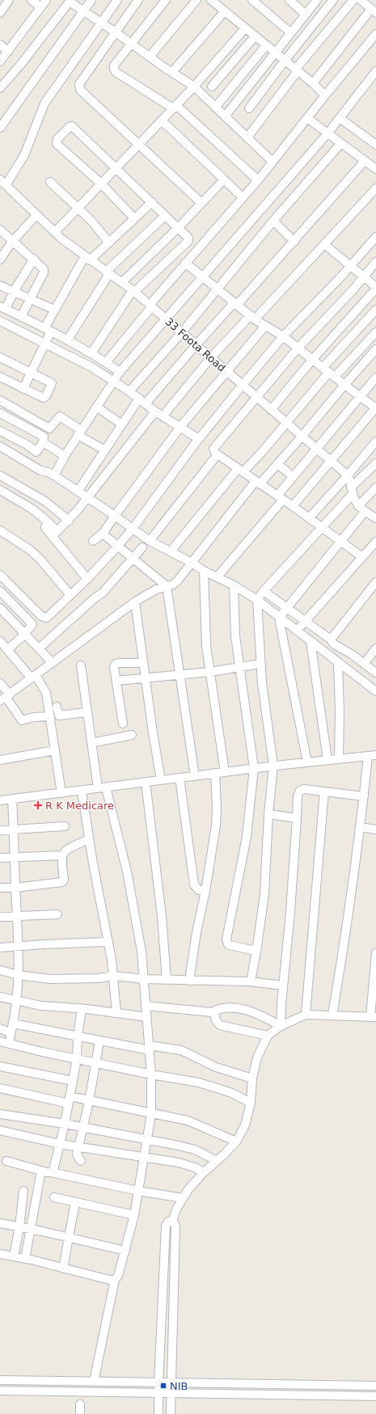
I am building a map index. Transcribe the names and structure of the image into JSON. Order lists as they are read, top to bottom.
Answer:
{
  "streets": {
    "street": ["33 Foota Road"]
  },
  "places": {
    "health": ["R K Medicare"],
    "transit": ["NIB"]
  }
}
